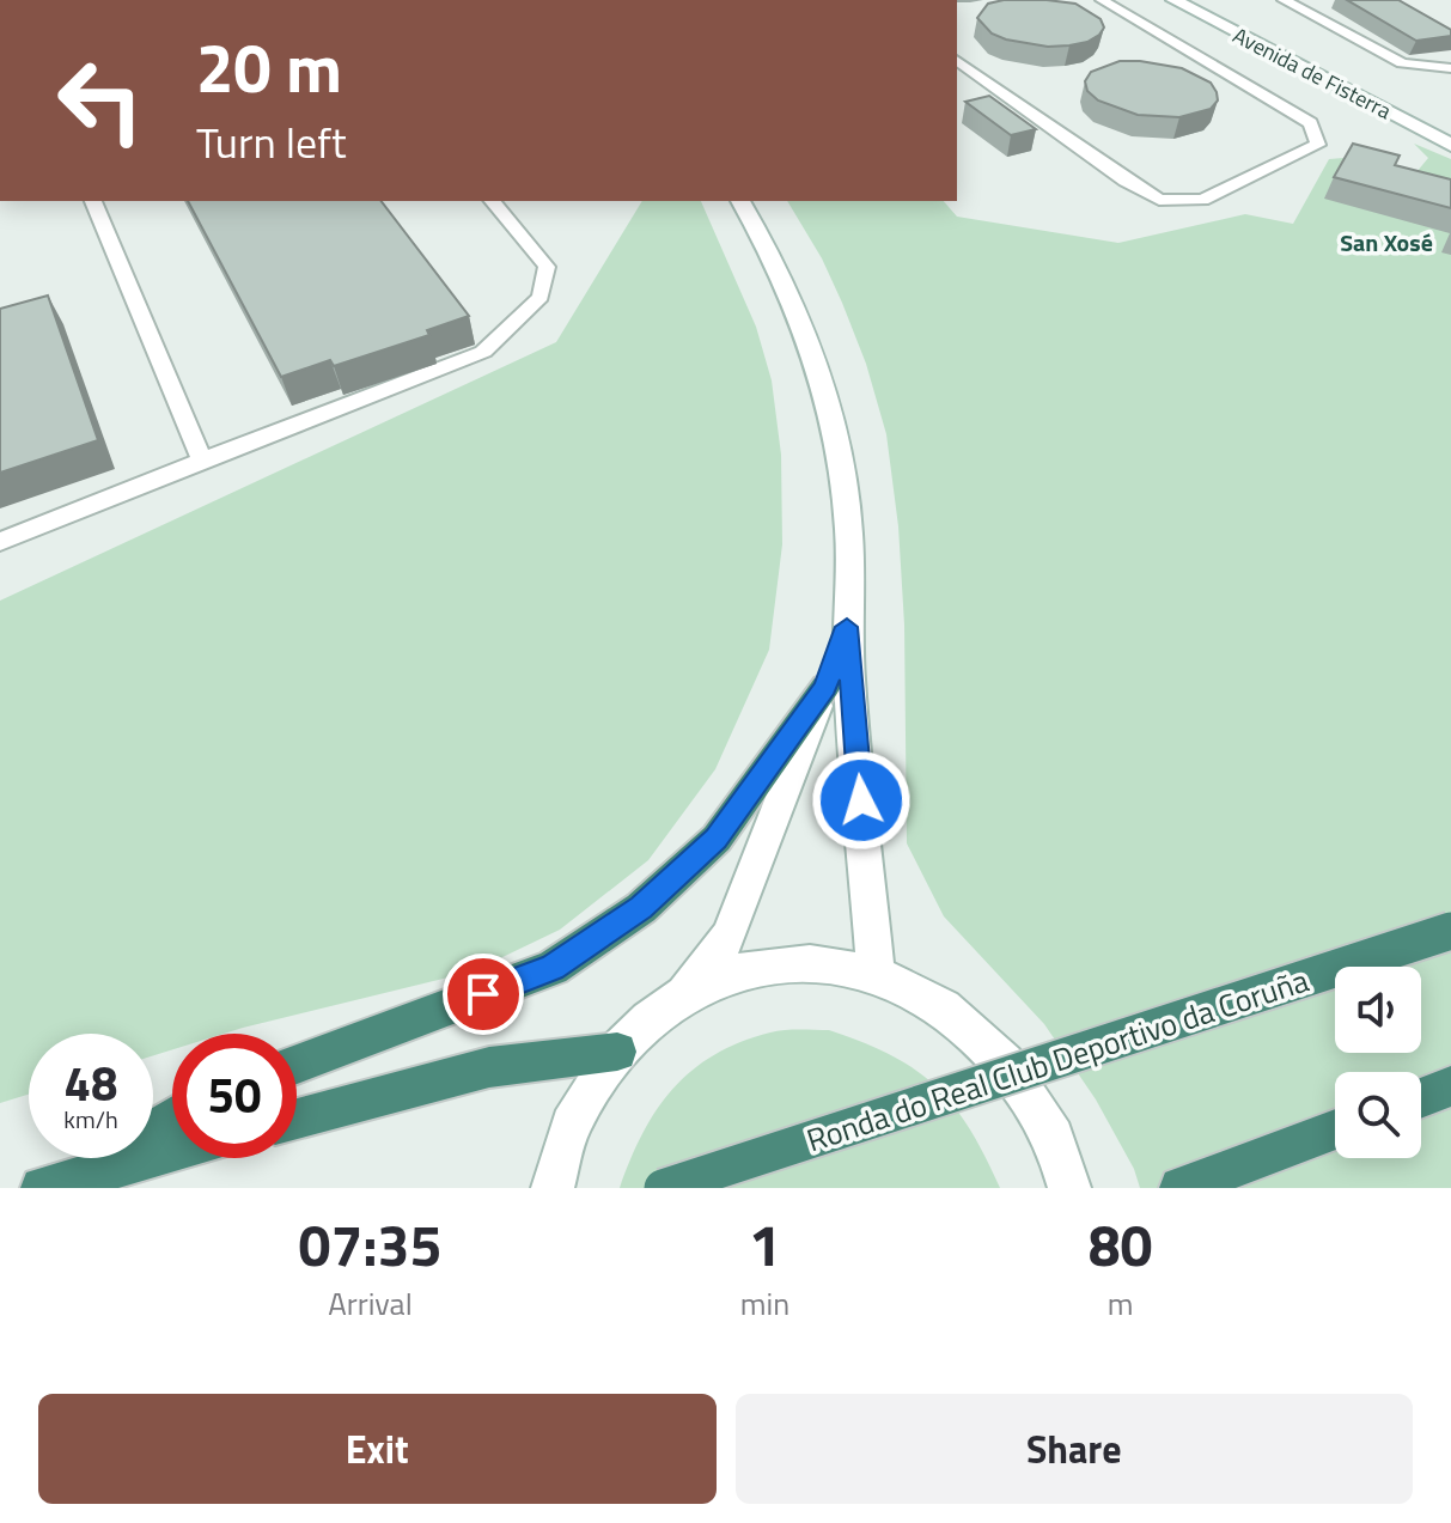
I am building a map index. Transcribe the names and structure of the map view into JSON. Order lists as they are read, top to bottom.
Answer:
{
  "streets": {
    "highway": ["Ronda do Real Club Deportivo da Coruña"],
    "main road": ["Avenida de Fisterra"]
  },
  "districts": ["San Xosé"],
  "page": {
    "turn": ["20 m", "Turn left"],
    "speed": "48 km/h",
    "limit": "50",
    "eta": [
      "07:35",
      "Arrival",
      "1",
      "min",
      "80",
      "m"
    ],
    "buttons": ["Exit", "Share"]
  }
}
